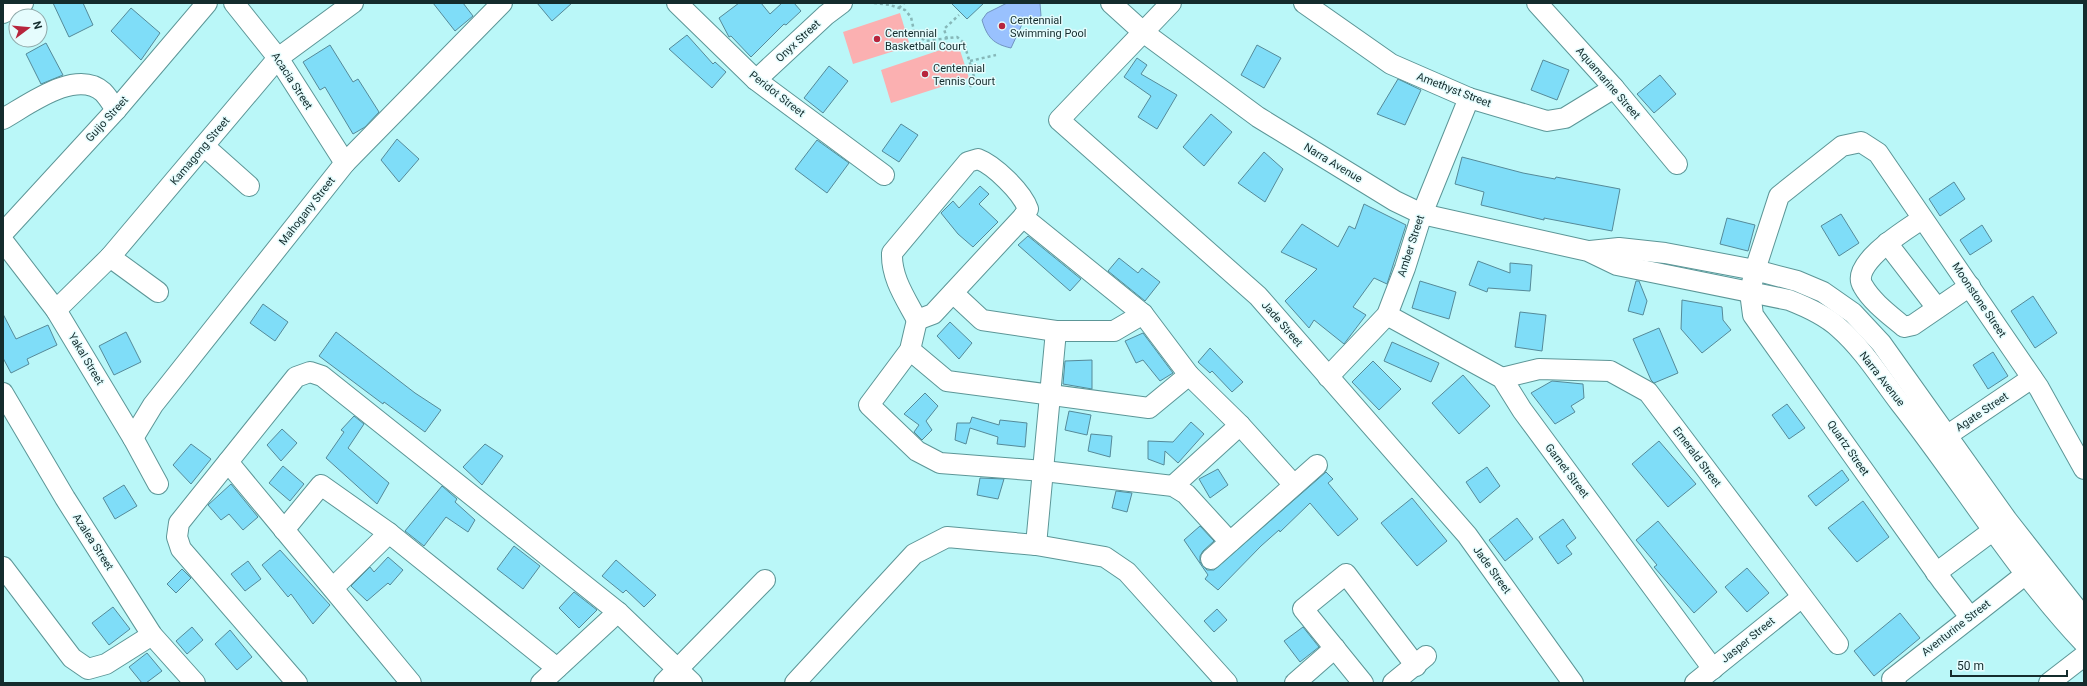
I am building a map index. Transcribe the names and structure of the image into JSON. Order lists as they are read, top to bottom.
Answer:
{
  "streets": {
    "street": [
      "Onyx Street",
      "Acacia Street",
      "Aquamarine Street",
      "Amethyst Street",
      "Peridot Street",
      "Guijo Street",
      "Kamagong Street",
      "Narra Avenue",
      "Mahogany Street",
      "Amber Street",
      "Moonstone Street",
      "Jade Street",
      "Yakal Street",
      "Agate Street",
      "Quartz Street",
      "Emerald Street",
      "Garnet Street",
      "Azalea Street",
      "Aventurine Street",
      "Jasper Street"
    ]
  },
  "crossings": [
    ["Onyx Street", "Peridot Street"],
    ["Acacia Street", "Kamagong Street"],
    ["Acacia Street", "Mahogany Street"],
    ["Aquamarine Street", "Amethyst Street"],
    ["Amethyst Street", "Amber Street"],
    ["Kamagong Street", "Yakal Street"],
    ["Narra Avenue", "Amber Street"],
    ["Narra Avenue", "Jade Street"],
    ["Narra Avenue", "Agate Street"],
    ["Narra Avenue", "Quartz Street"],
    ["Narra Avenue", "Aventurine Street"],
    ["Mahogany Street", "Yakal Street"],
    ["Amber Street", "Jade Street"],
    ["Amber Street", "Garnet Street"],
    ["Moonstone Street", "Agate Street"],
    ["Moonstone Street", "Quartz Street"],
    ["Quartz Street", "Aventurine Street"],
    ["Emerald Street", "Garnet Street"],
    ["Emerald Street", "Jasper Street"],
    ["Garnet Street", "Jasper Street"]
  ],
  "places": ["Centennial Swimming Pool", "Centennial Basketball Court", "Centennial Tennis Court"],
  "scale_bar": "50 m",
  "north": "right"
}
